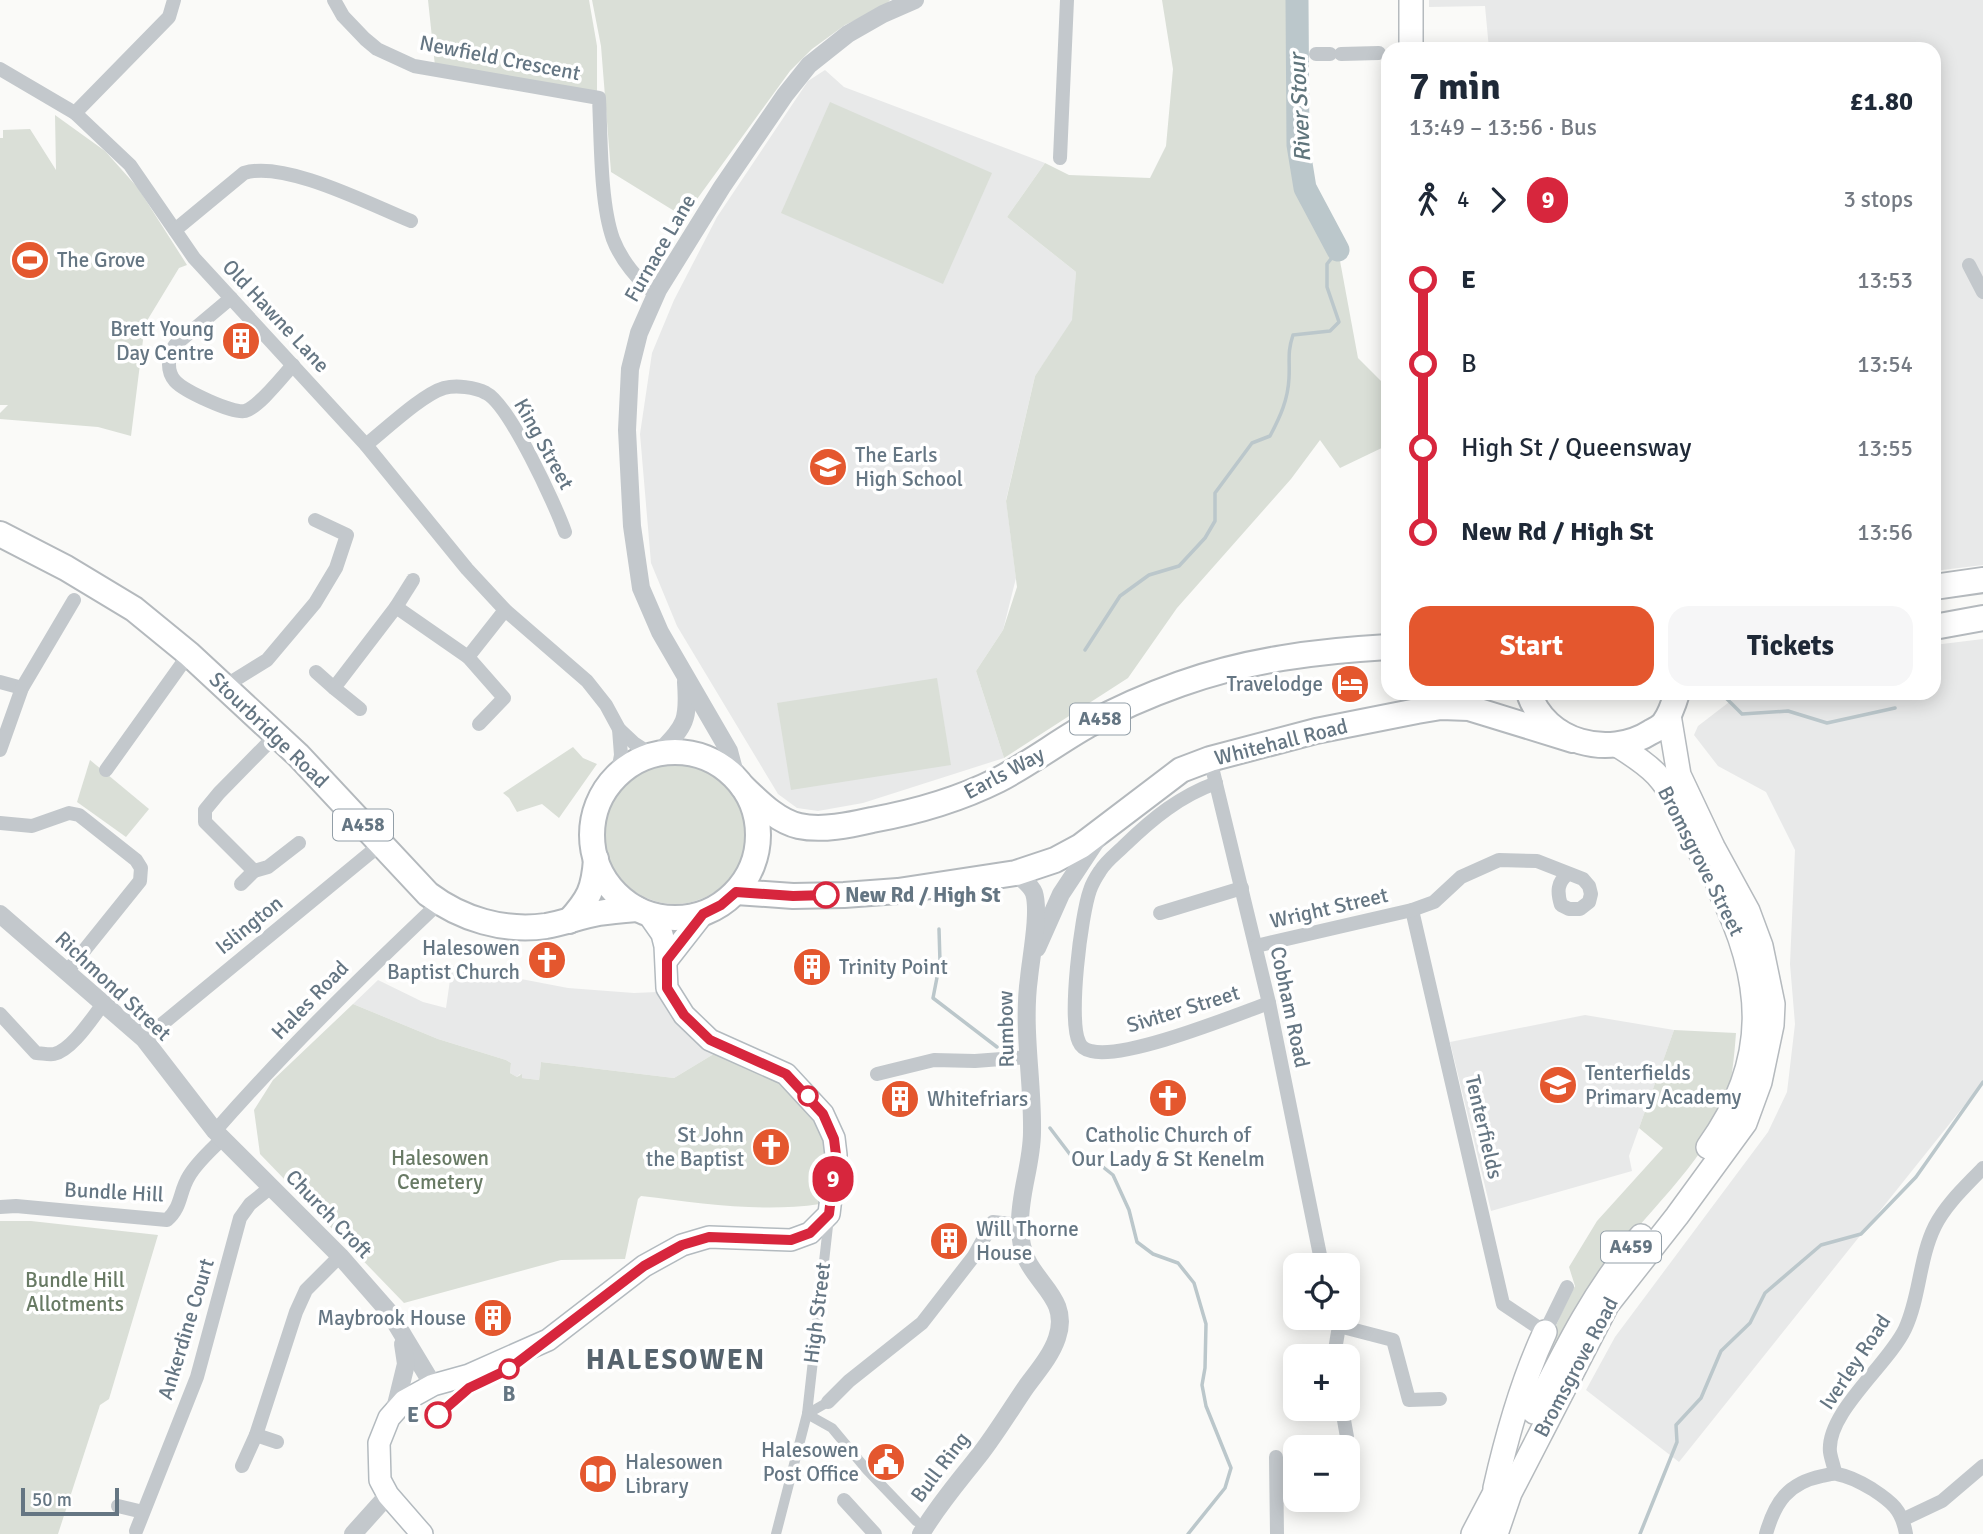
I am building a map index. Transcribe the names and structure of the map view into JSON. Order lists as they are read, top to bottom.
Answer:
{
  "streets": {
    "highway": [
      "A458",
      "Stourbridge Road",
      "Whitehall Road",
      "Earls Way"
    ],
    "main road": [
      "Bromsgrove Street",
      "A459",
      "High Street",
      "Bromsgrove Road"
    ],
    "street": [
      "Newfield Crescent",
      "Furnace Lane",
      "Old Hawne Lane",
      "King Street",
      "Wright Street",
      "Islington",
      "Richmond Street",
      "Hales Road",
      "Cobham Road",
      "Siviter Street",
      "Rumbow",
      "Tenterfields",
      "Bundle Hill",
      "Church Croft",
      "Ankerdine Court",
      "Iverley Road",
      "Bull Ring"
    ]
  },
  "crossings": [
    ["Newfield Crescent", "Furnace Lane"],
    ["Furnace Lane", "A458"],
    ["Furnace Lane", "Whitehall Road"],
    ["Furnace Lane", "Earls Way"],
    ["Furnace Lane", "High Street"],
    ["Old Hawne Lane", "King Street"],
    ["A458", "Stourbridge Road"],
    ["A458", "Whitehall Road"],
    ["A458", "Earls Way"],
    ["A458", "High Street"],
    ["Stourbridge Road", "Islington"],
    ["Stourbridge Road", "Hales Road"],
    ["Whitehall Road", "Earls Way"],
    ["Whitehall Road", "Bromsgrove Street"],
    ["Whitehall Road", "Cobham Road"],
    ["Whitehall Road", "Rumbow"],
    ["Whitehall Road", "High Street"],
    ["Earls Way", "High Street"],
    ["Bromsgrove Street", "Bromsgrove Road"],
    ["Wright Street", "Cobham Road"],
    ["Wright Street", "Tenterfields"],
    ["Islington", "Richmond Street"],
    ["Richmond Street", "Hales Road"],
    ["Richmond Street", "Bundle Hill"],
    ["Richmond Street", "Church Croft"],
    ["Hales Road", "Bundle Hill"],
    ["Hales Road", "Church Croft"],
    ["Cobham Road", "Siviter Street"],
    ["Rumbow", "Bull Ring"],
    ["Bundle Hill", "Church Croft"],
    ["Church Croft", "Ankerdine Court"]
  ],
  "districts": ["HALESOWEN"],
  "water": ["River Stour"],
  "parks": ["Halesowen Cemetery", "Bundle Hill Allotments"],
  "places": {
    "sports": ["The Grove"],
    "building": [
      "Brett Young Day Centre",
      "Trinity Point",
      "Whitefriars",
      "Will Thorne House",
      "Maybrook House"
    ],
    "school or university": ["The Earls High School", "Tenterfields Primary Academy"],
    "hotel": ["Travelodge"],
    "other": ["New Rd / High St", "B", "E"],
    "church": ["Halesowen Baptist Church", "Catholic Church of Our Lady & St Kenelm", "St John the Baptist"],
    "public building": ["Halesowen Post Office"],
    "library": ["Halesowen Library"]
  },
  "lines": ["bus line 9"],
  "scale_bar": "50 m",
  "page": {
    "on_map": "9",
    "heading": ["7 min", "13:49 – 13:56 · Bus", "£1.80"],
    "legs": ["4", "9", "3 stops"],
    "list": [
      {
        "name": "E",
        "value": "13:53"
      },
      {
        "name": "B",
        "value": "13:54"
      },
      {
        "name": "High St / Queensway",
        "value": "13:55"
      },
      {
        "name": "New Rd / High St",
        "value": "13:56"
      }
    ],
    "buttons": ["Start", "Tickets"],
    "map_buttons": ["+", "−"],
    "scale": "50 m"
  }
}
